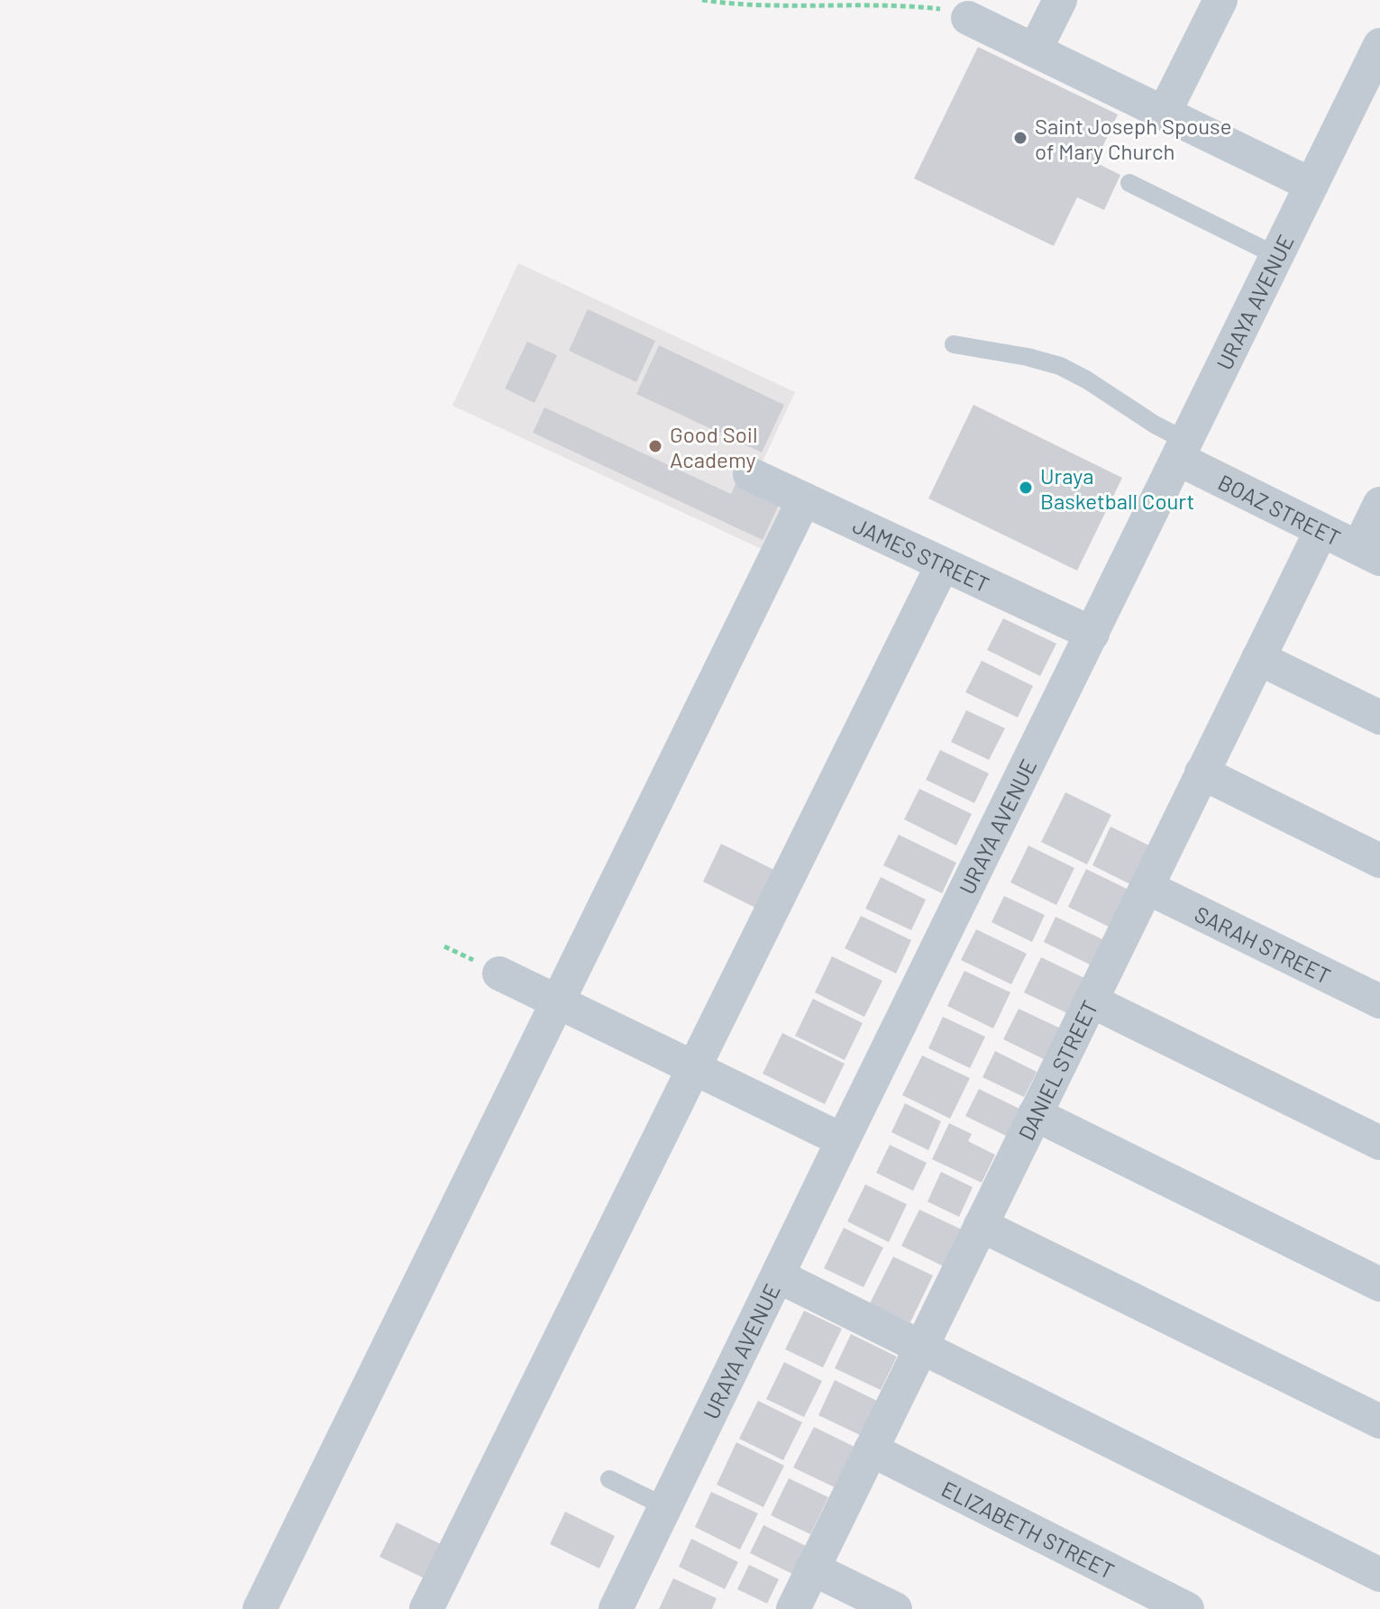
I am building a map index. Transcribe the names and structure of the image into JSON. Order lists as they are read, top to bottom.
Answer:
{
  "streets": {
    "street": [
      "URAYA AVENUE",
      "BOAZ STREET",
      "JAMES STREET",
      "SARAH STREET",
      "DANIEL STREET",
      "ELIZABETH STREET"
    ]
  },
  "crossings": [
    ["URAYA AVENUE", "BOAZ STREET"],
    ["URAYA AVENUE", "JAMES STREET"],
    ["BOAZ STREET", "DANIEL STREET"],
    ["SARAH STREET", "DANIEL STREET"],
    ["DANIEL STREET", "ELIZABETH STREET"]
  ],
  "places": ["Saint Joseph Spouse of Mary Church", "Good Soil Academy", "Uraya Basketball Court"]
}
